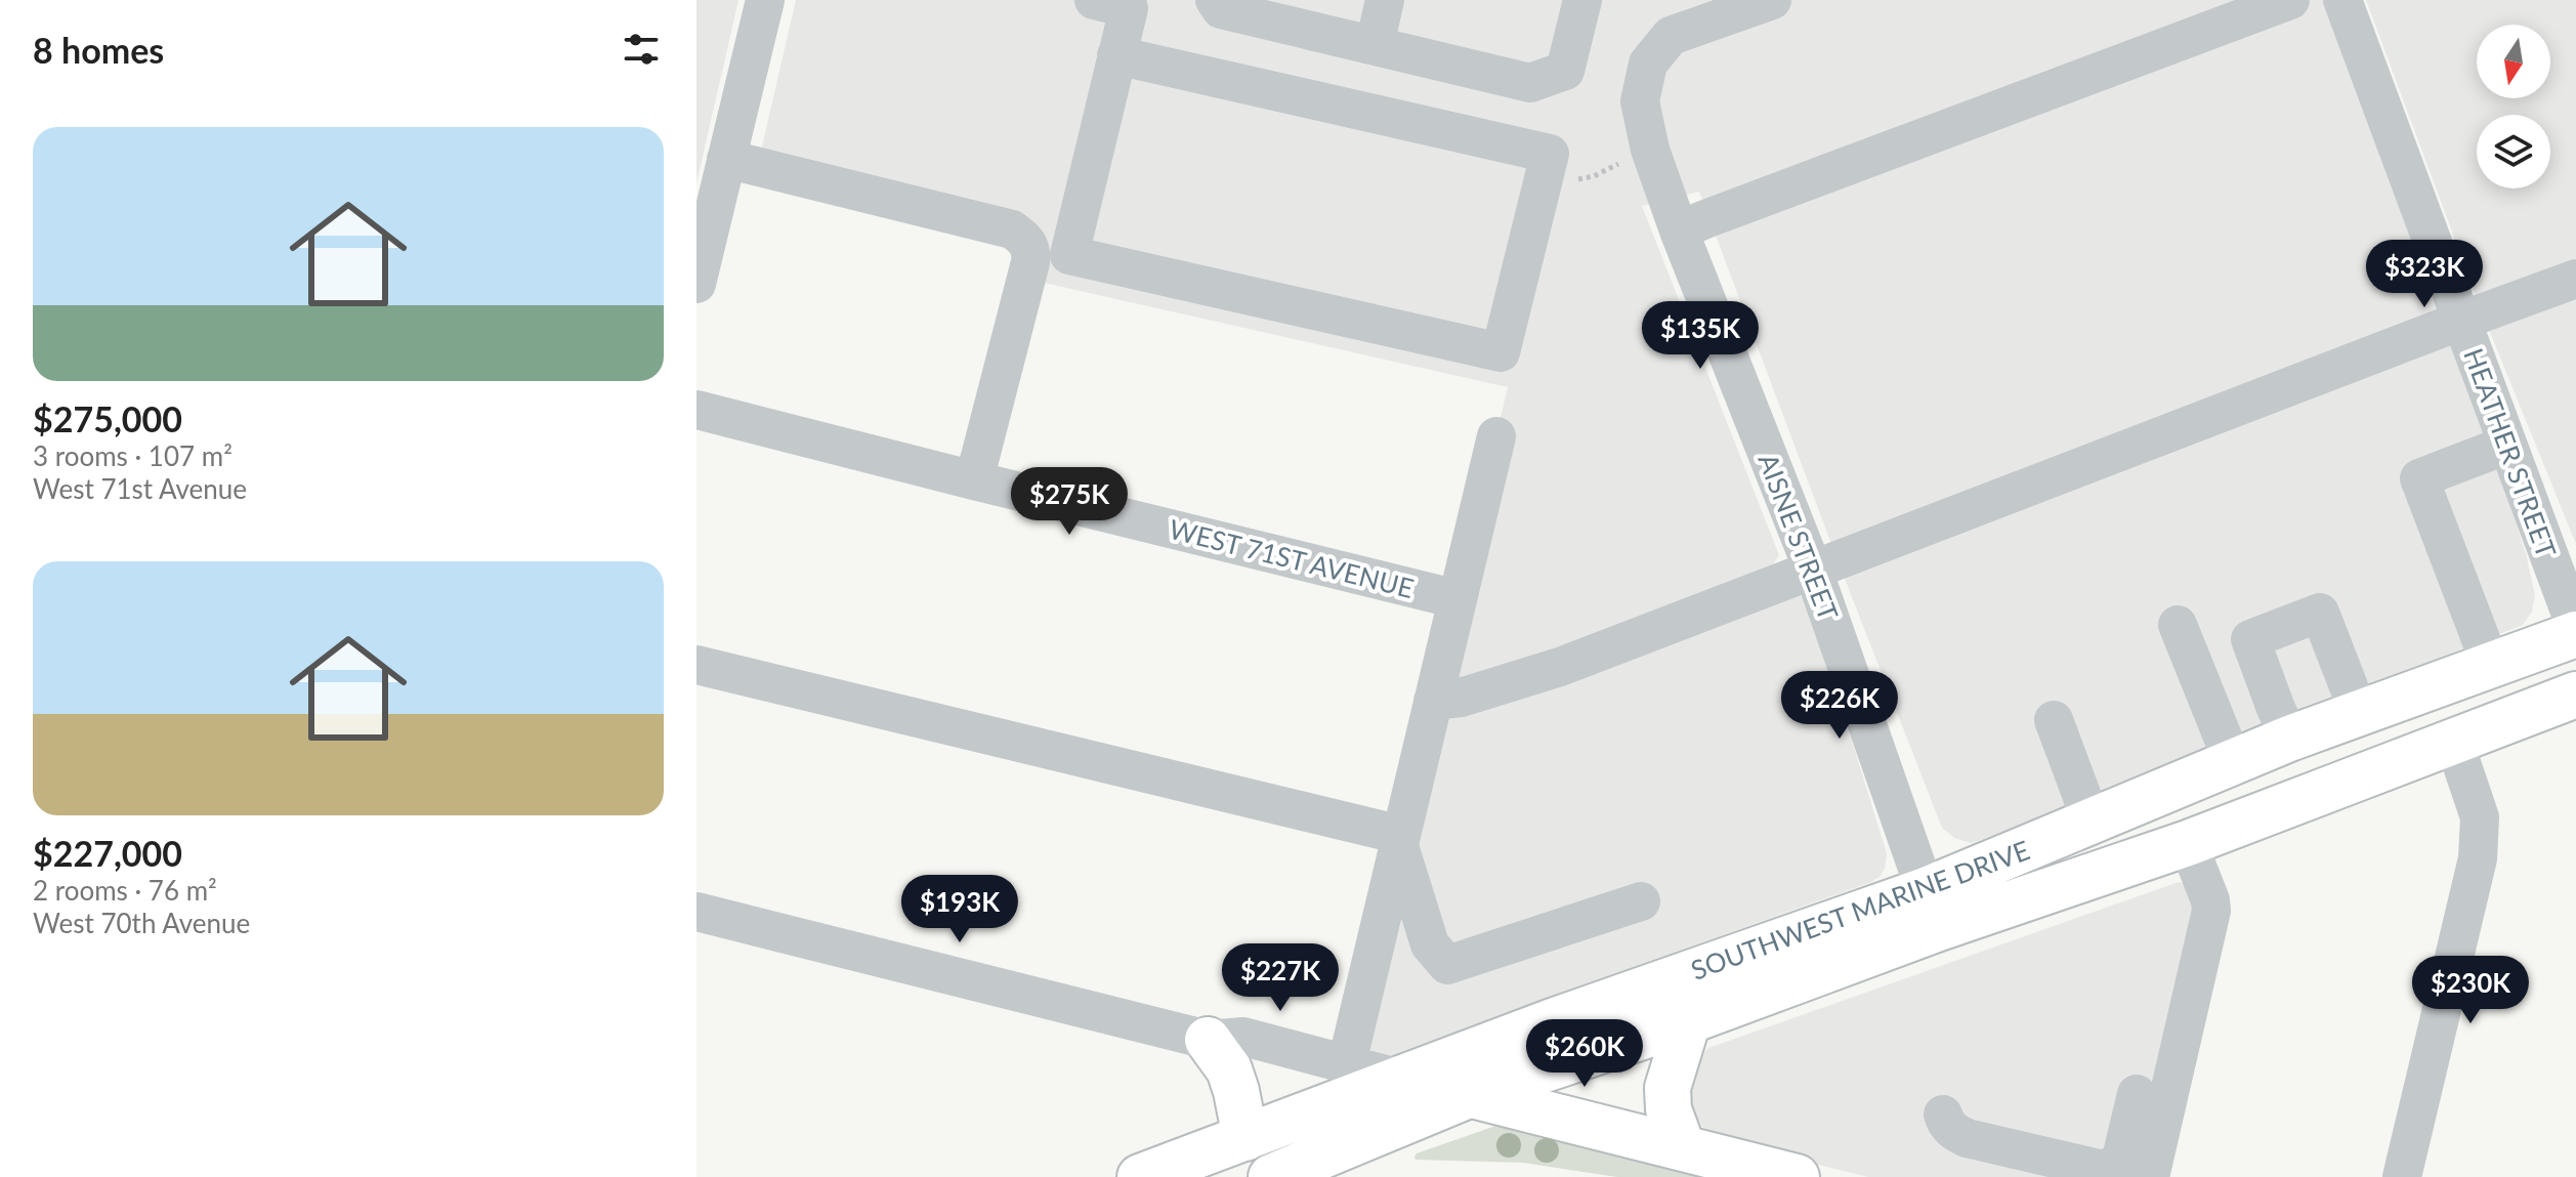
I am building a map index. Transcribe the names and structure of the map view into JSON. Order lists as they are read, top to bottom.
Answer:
{
  "streets": {
    "main road": ["SOUTHWEST MARINE DRIVE"],
    "street": ["HEATHER STREET", "AISNE STREET", "WEST 71ST AVENUE"]
  },
  "crossings": [
    ["HEATHER STREET", "SOUTHWEST MARINE DRIVE"],
    ["AISNE STREET", "SOUTHWEST MARINE DRIVE"]
  ],
  "north": "bottom",
  "page": {
    "heading": "8 homes",
    "list": [
      {
        "name": "$275,000",
        "note": "3 rooms · 107 m² · West 71st Avenue"
      },
      {
        "name": "$227,000",
        "note": "2 rooms · 76 m² · West 70th Avenue"
      }
    ],
    "price": [
      "$323K",
      "$135K",
      "$275K",
      "$226K",
      "$193K",
      "$227K",
      "$230K",
      "$260K"
    ]
  }
}
